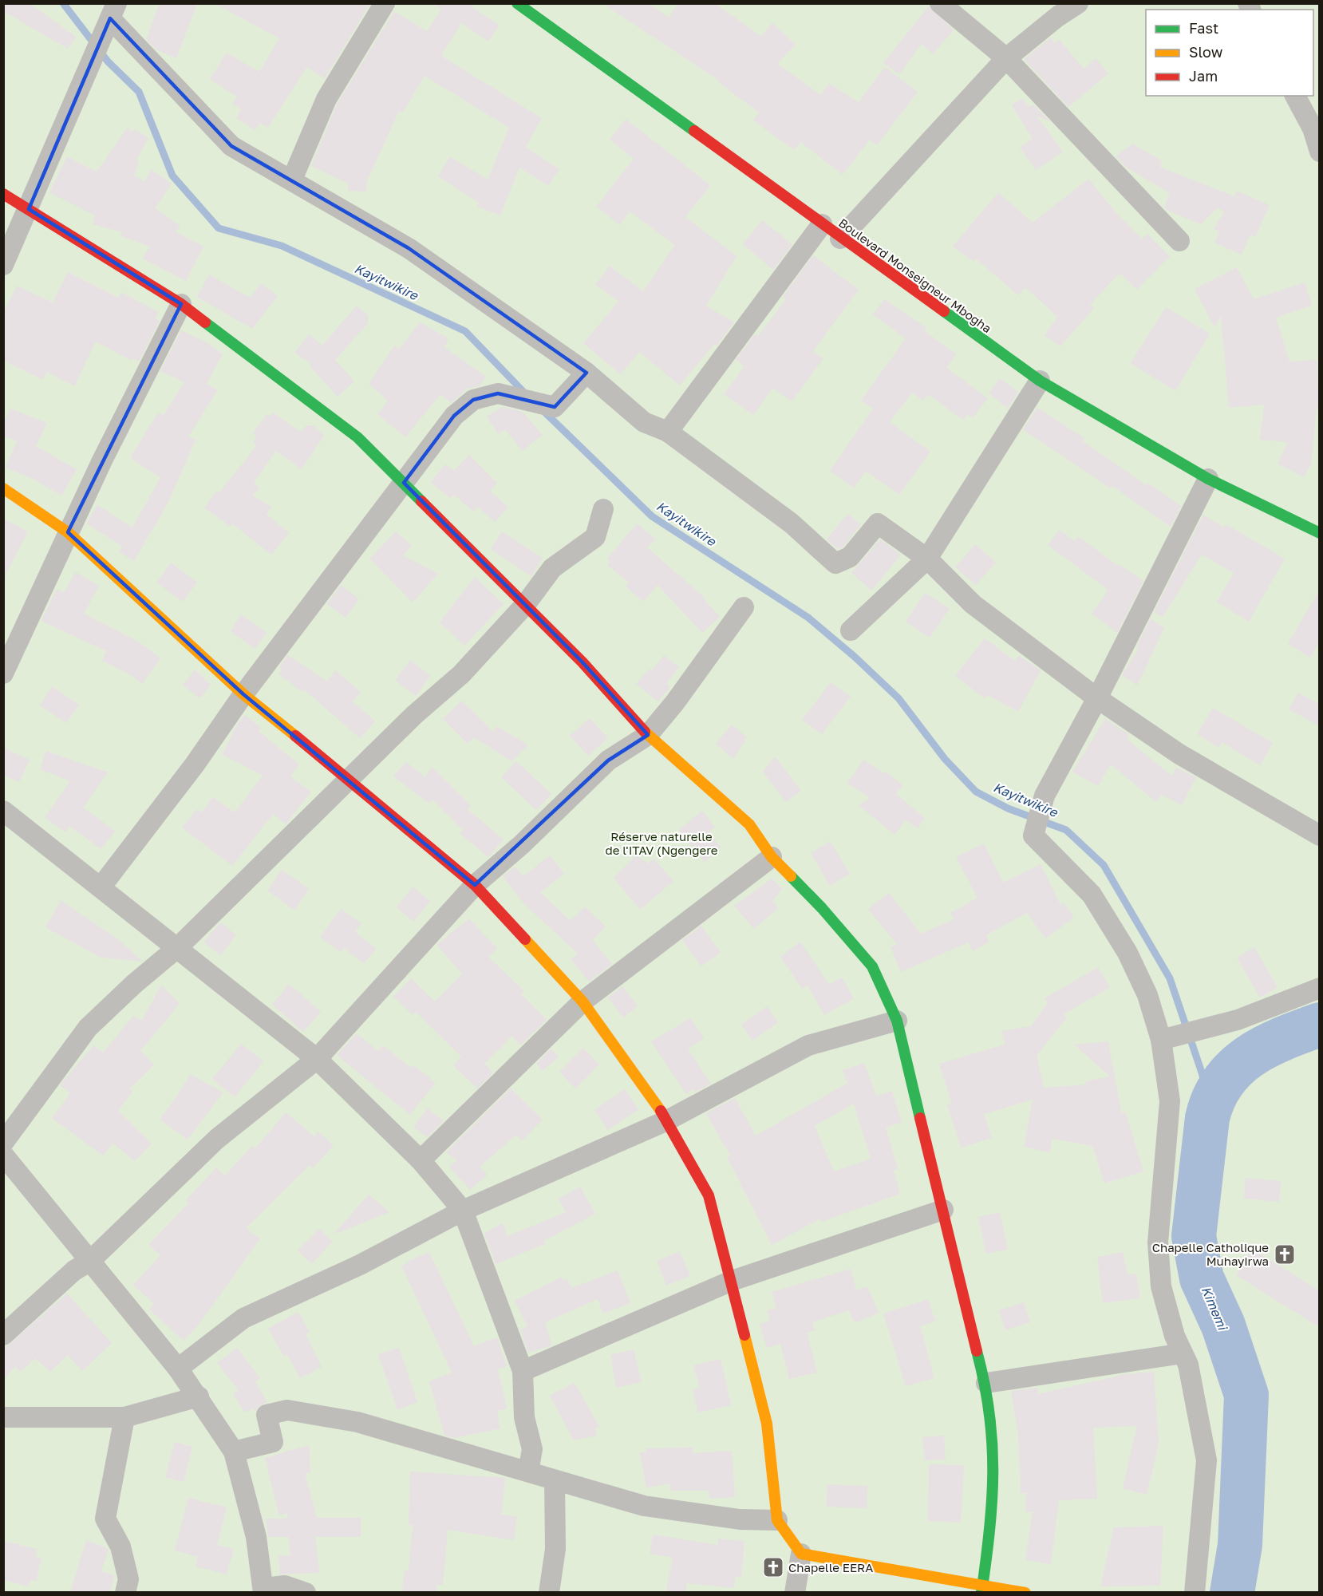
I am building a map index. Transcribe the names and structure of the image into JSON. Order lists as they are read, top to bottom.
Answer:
{
  "streets": {
    "street": ["Boulevard Monseigneur Mbogha"]
  },
  "water": ["Kayitwikire", "Kimemi"],
  "parks": ["Réserve naturelle de l'ITAV (Ngengere"],
  "places": {
    "church": ["Chapelle Catholique Muhayirwa", "Chapelle EERA"]
  },
  "legend": ["Fast", "Slow", "Jam"]
}
